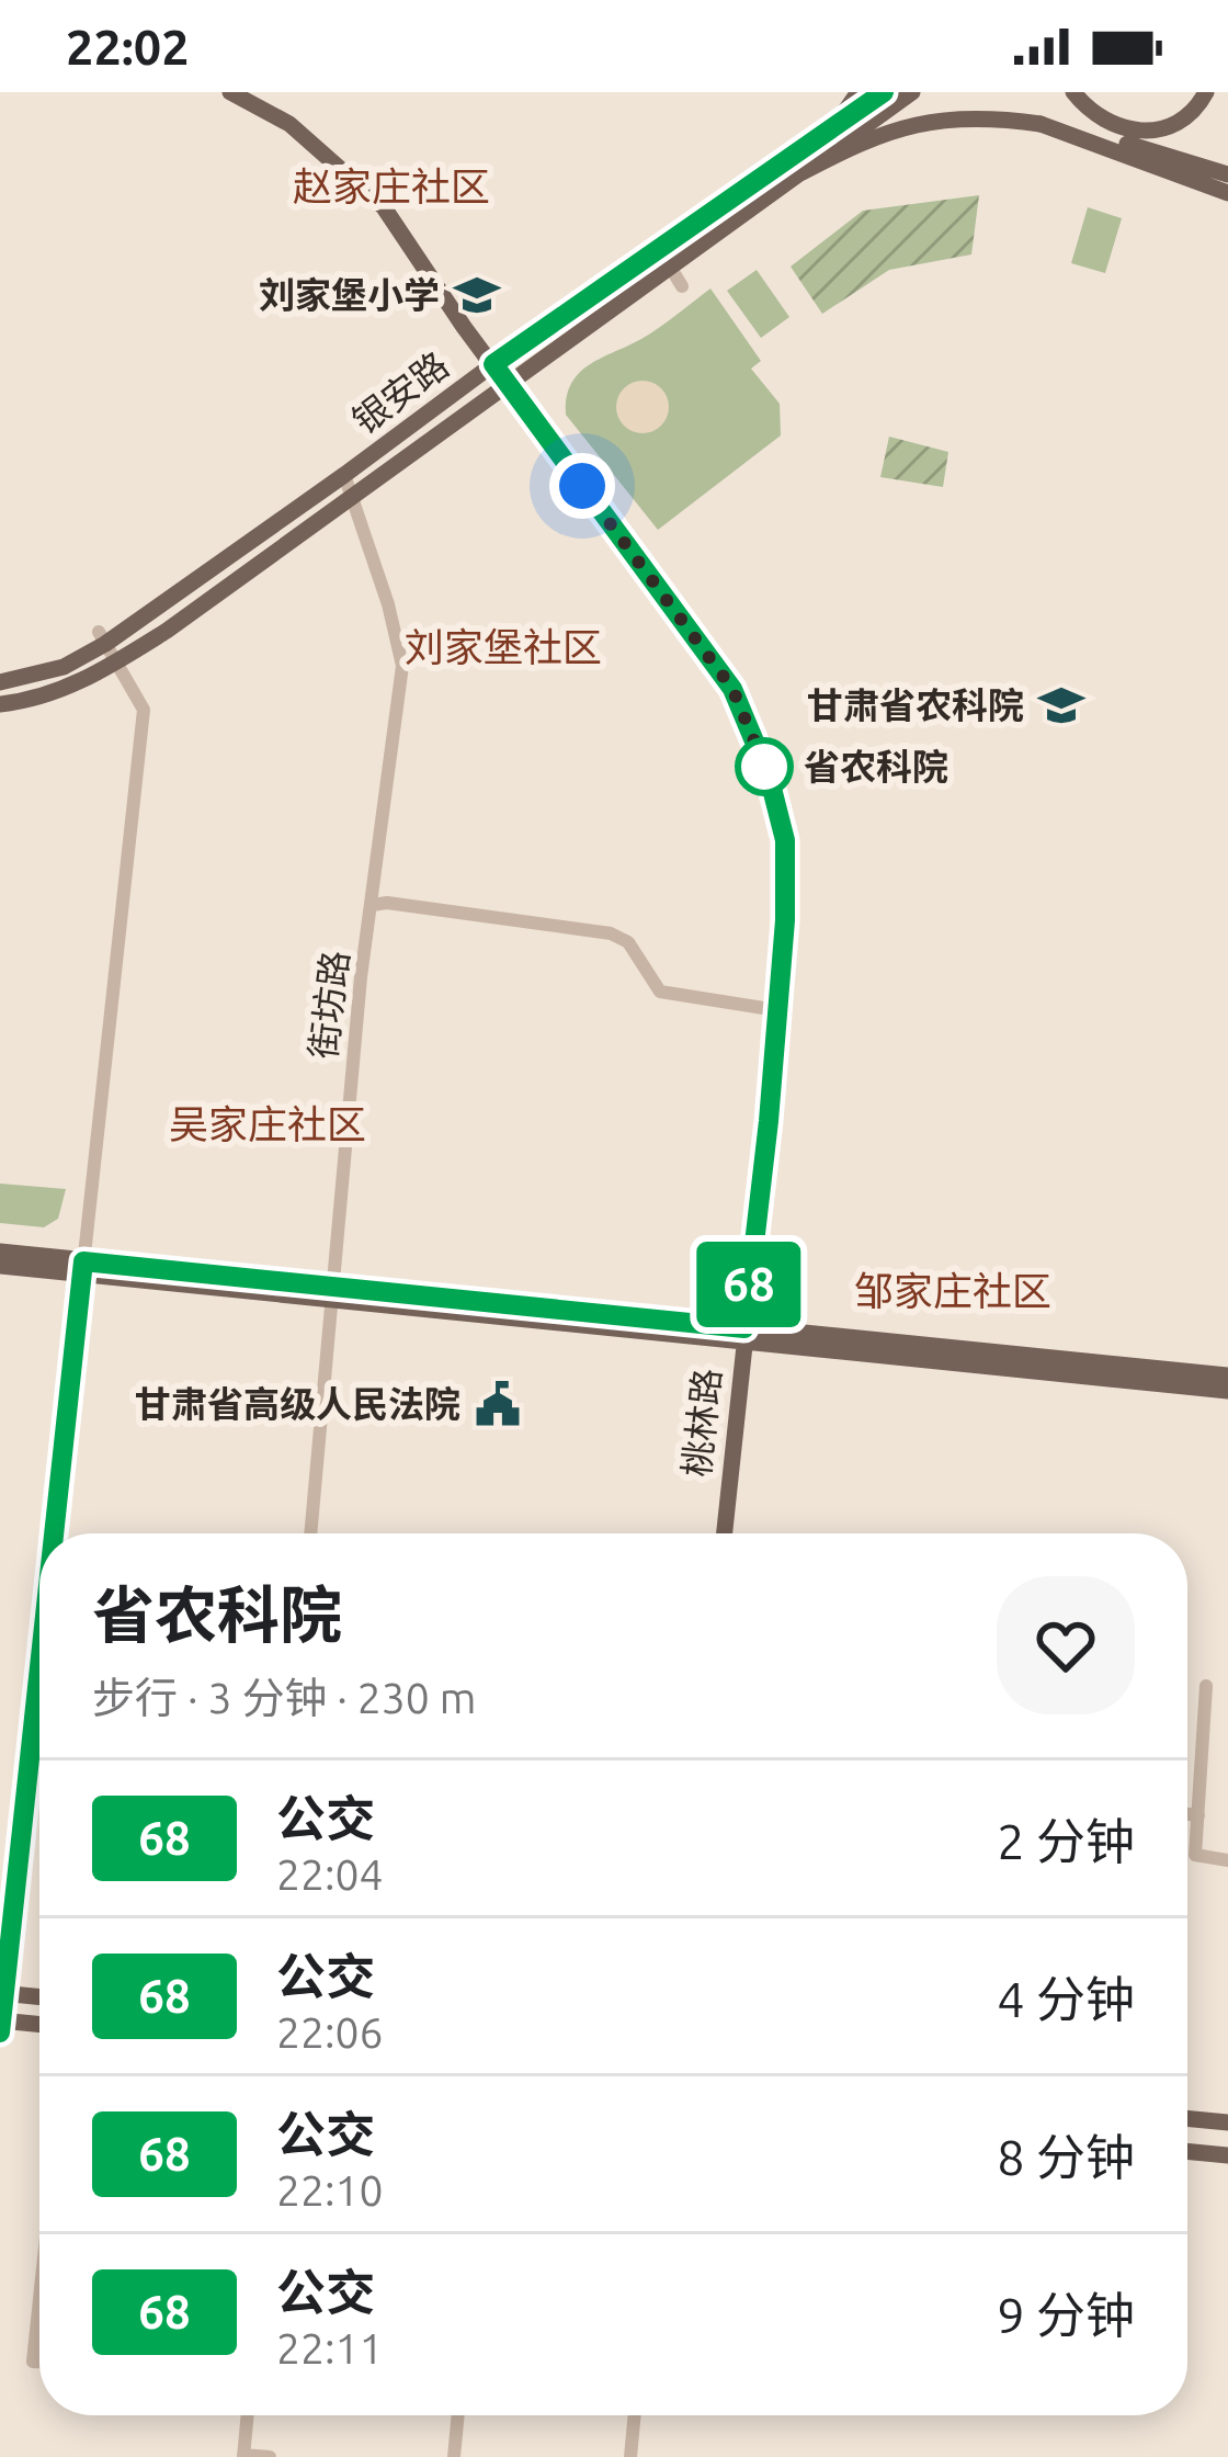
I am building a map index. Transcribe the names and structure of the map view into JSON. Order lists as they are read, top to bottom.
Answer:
{
  "streets": {
    "main road": ["银安路", "桃林路"],
    "street": ["街坊路"]
  },
  "crossings": [
    ["银安路", "街坊路"],
    ["银安路", "桃林路"]
  ],
  "districts": [
    "赵家庄社区",
    "刘家堡社区",
    "吴家庄社区",
    "邹家庄社区"
  ],
  "places": {
    "school or university": ["刘家堡小学", "甘肃省农科院"],
    "other": ["省农科院"],
    "public building": ["甘肃省高级人民法院"]
  },
  "lines": ["bus line 68"],
  "page": {
    "status": "22:02",
    "on_map": "68",
    "heading": ["省农科院", "步行 · 3 分钟 · 230 m"],
    "list": [
      {
        "mark": "68",
        "name": "公交",
        "note": "22:04",
        "value": "2 分钟"
      },
      {
        "mark": "68",
        "name": "公交",
        "note": "22:06",
        "value": "4 分钟"
      },
      {
        "mark": "68",
        "name": "公交",
        "note": "22:10",
        "value": "8 分钟"
      },
      {
        "mark": "68",
        "name": "公交",
        "note": "22:11",
        "value": "9 分钟"
      }
    ]
  }
}
